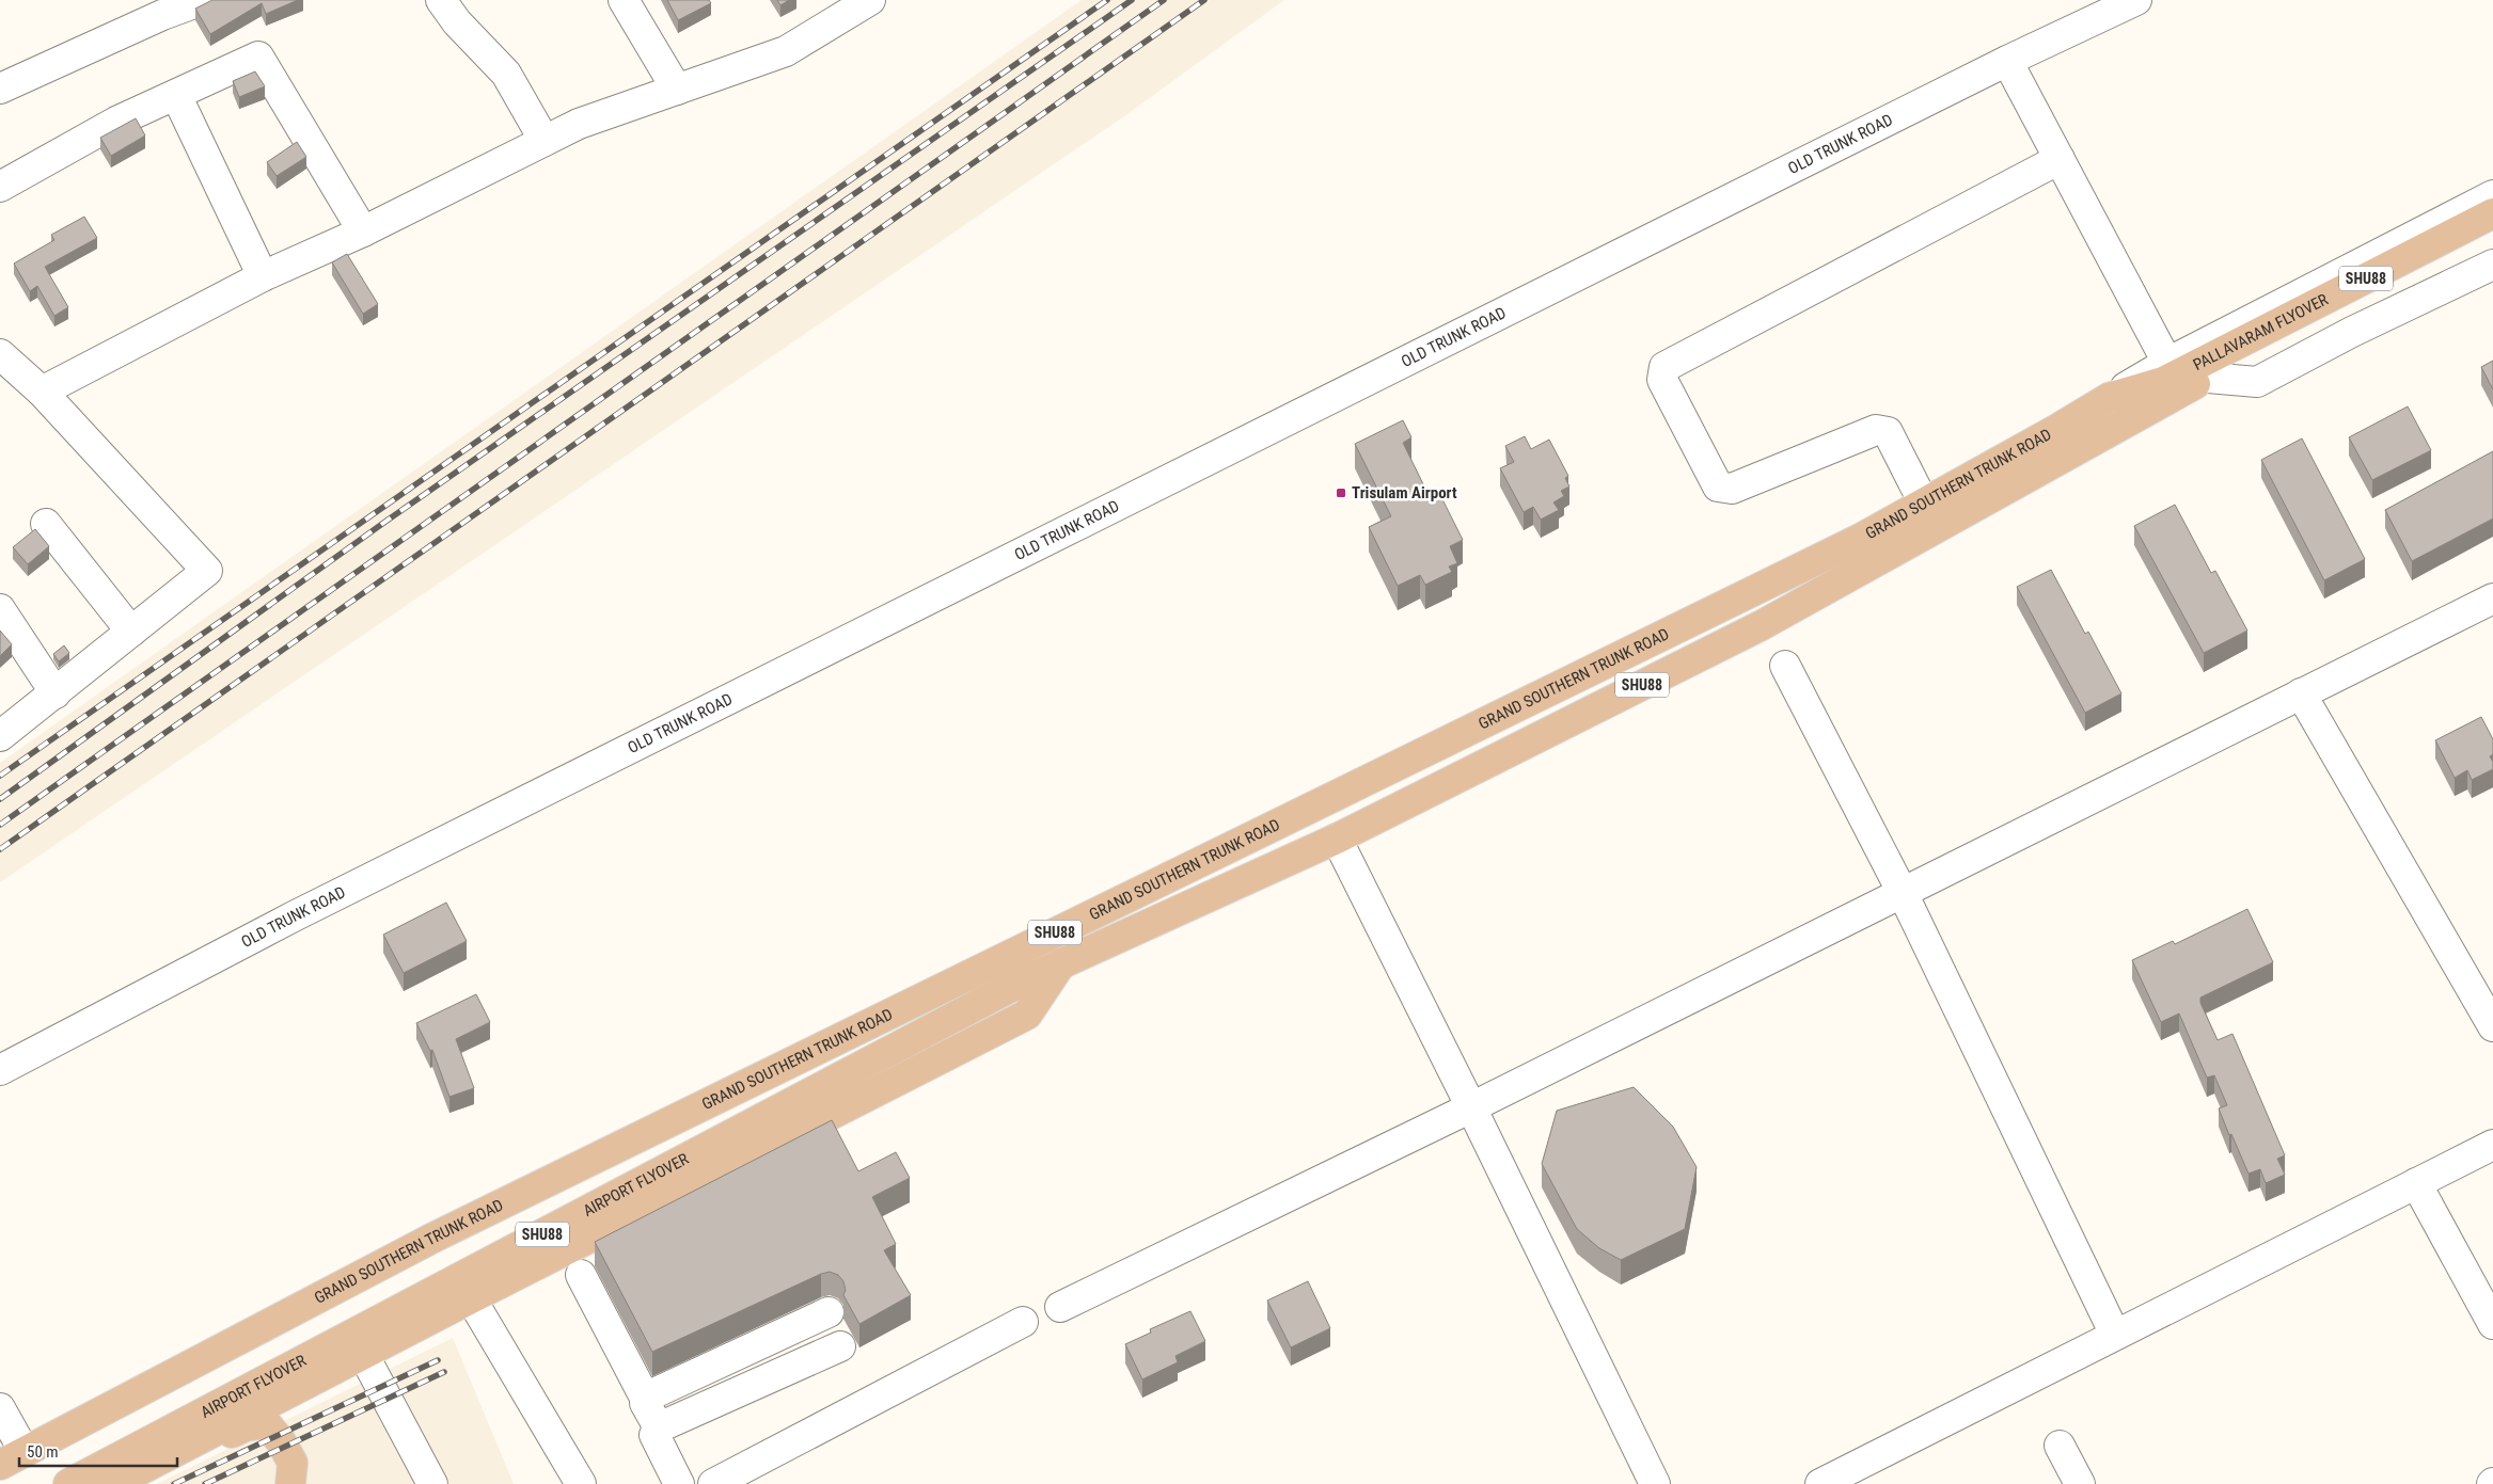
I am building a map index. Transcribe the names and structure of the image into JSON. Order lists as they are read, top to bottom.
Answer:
{
  "streets": {
    "main road": [
      "SHU88",
      "PALLAVARAM FLYOVER",
      "GRAND SOUTHERN TRUNK ROAD",
      "AIRPORT FLYOVER"
    ],
    "street": ["OLD TRUNK ROAD"]
  },
  "crossings": [
    ["PALLAVARAM FLYOVER", "GRAND SOUTHERN TRUNK ROAD"],
    ["GRAND SOUTHERN TRUNK ROAD", "AIRPORT FLYOVER"]
  ],
  "places": {
    "transit": ["Trisulam Airport"]
  },
  "scale_bar": "50 m"
}
